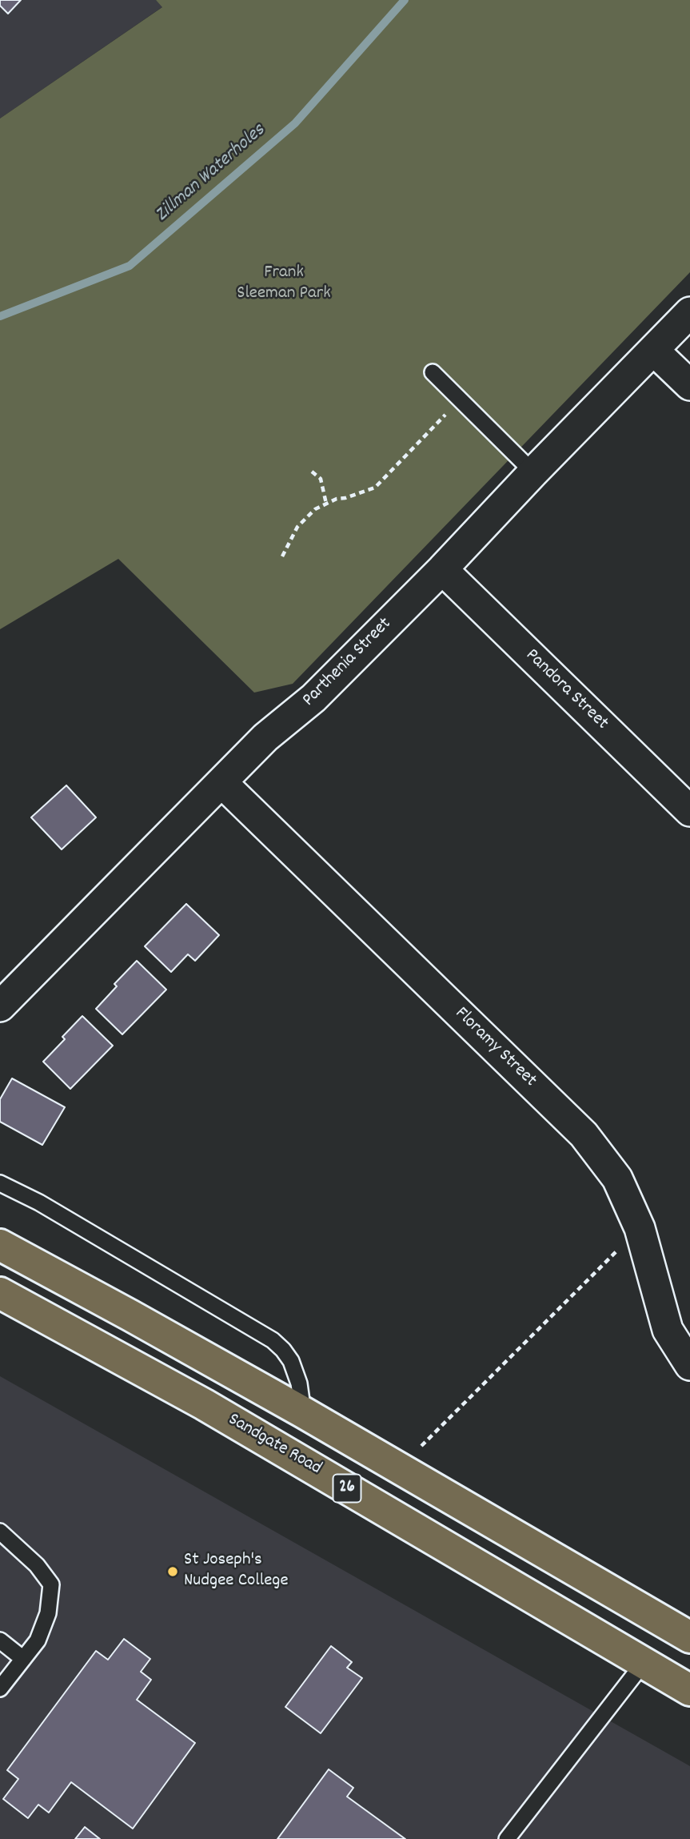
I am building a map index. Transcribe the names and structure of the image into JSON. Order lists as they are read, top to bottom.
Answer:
{
  "streets": {
    "highway": ["Sandgate Road", "26"],
    "street": ["Parthenia Street", "Pandora Street", "Floramy Street"]
  },
  "crossings": [
    ["Parthenia Street", "Pandora Street"],
    ["Parthenia Street", "Floramy Street"]
  ],
  "water": ["Zillman Waterholes"],
  "parks": ["Frank Sleeman Park"],
  "places": ["St Joseph's Nudgee College"]
}
